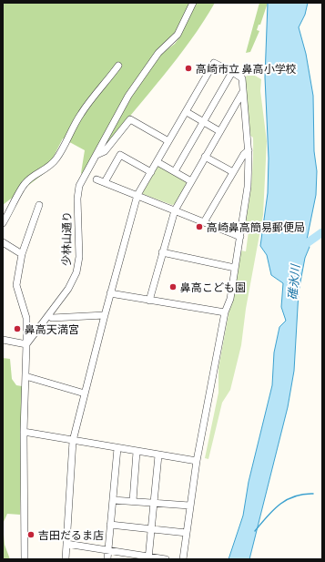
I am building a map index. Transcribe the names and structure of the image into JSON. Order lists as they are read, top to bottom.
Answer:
{
  "streets": {
    "street": ["少林山通り"]
  },
  "water": ["碓氷川"],
  "places": [
    "高崎市立 鼻高小学校",
    "高崎鼻高簡易郵便局",
    "鼻高こども園",
    "鼻高天満宮",
    "吉田だるま店"
  ]
}
